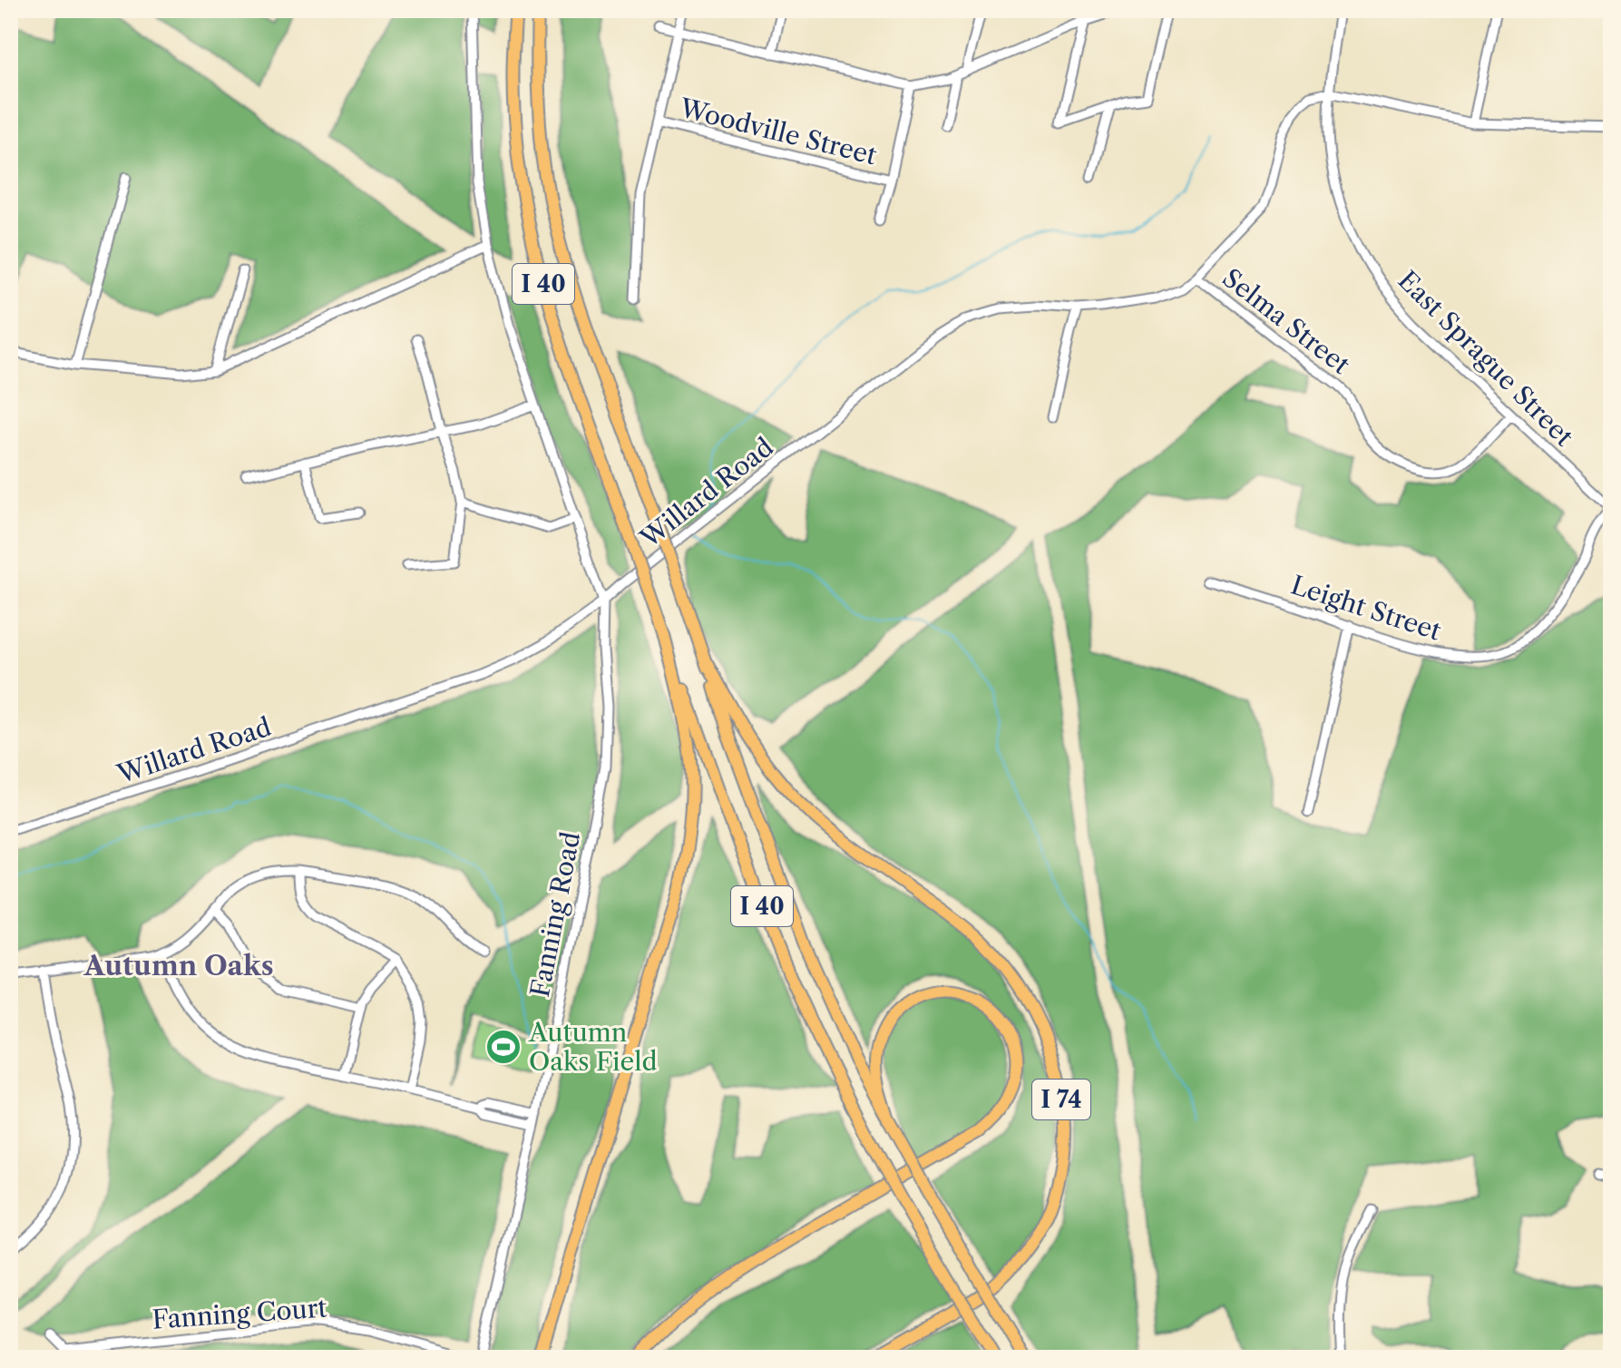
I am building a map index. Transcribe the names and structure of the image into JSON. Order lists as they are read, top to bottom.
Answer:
{
  "streets": {
    "highway": ["I 40", "I 74"],
    "street": [
      "Woodville Street",
      "Selma Street",
      "East Sprague Street",
      "Willard Road",
      "Leight Street",
      "Fanning Road",
      "Fanning Court"
    ]
  },
  "crossings": [
    ["I 40", "I 74"],
    ["Selma Street", "East Sprague Street"],
    ["Selma Street", "Willard Road"],
    ["East Sprague Street", "Willard Road"],
    ["East Sprague Street", "Leight Street"],
    ["Willard Road", "Fanning Road"],
    ["Fanning Road", "Fanning Court"]
  ],
  "districts": ["Autumn Oaks"],
  "places": {
    "sports": ["Autumn Oaks Field"]
  }
}
